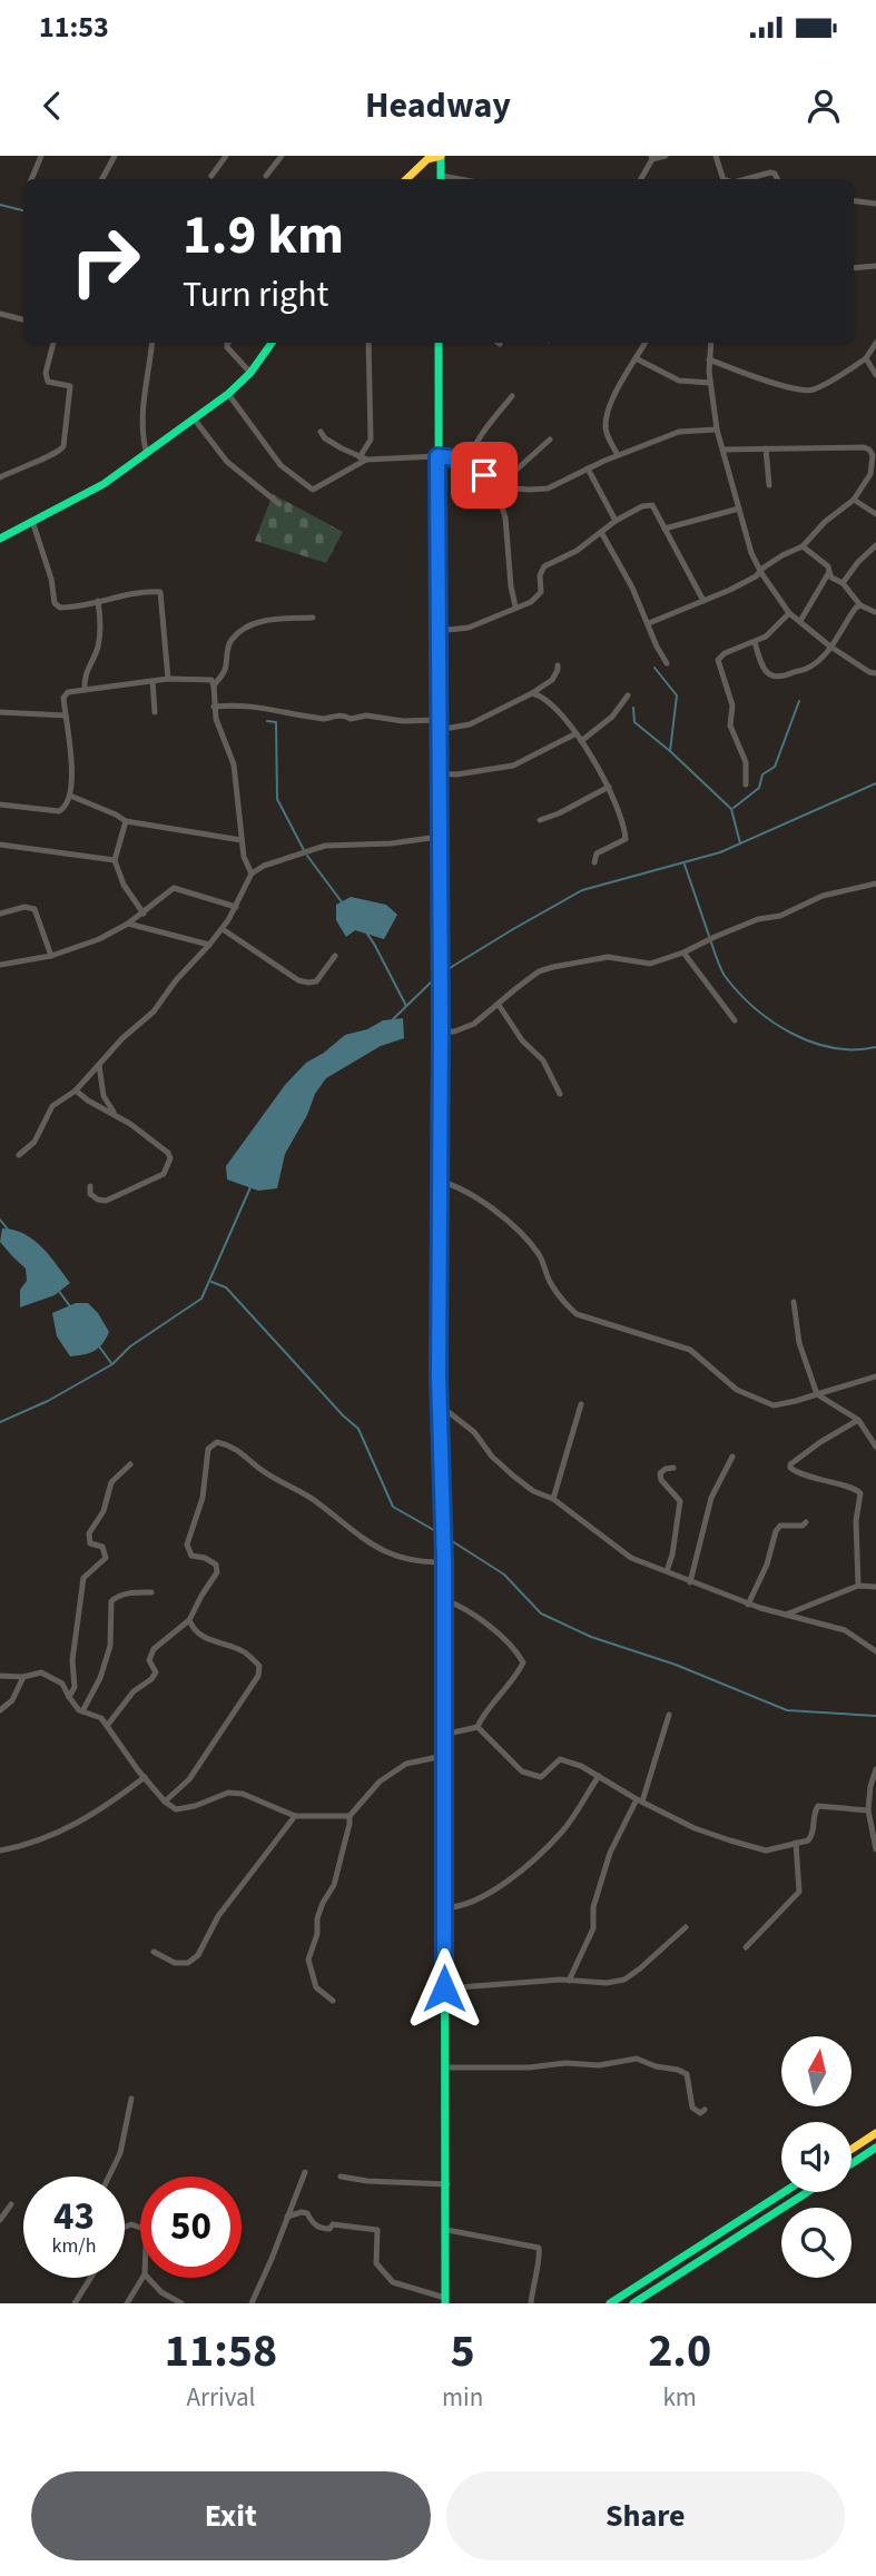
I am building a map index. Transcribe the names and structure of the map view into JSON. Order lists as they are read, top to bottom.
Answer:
{
  "north": "top",
  "page": {
    "status": "11:53",
    "header": "Headway",
    "turn": ["1.9 km", "Turn right"],
    "speed": "43 km/h",
    "limit": "50",
    "eta": [
      "11:58",
      "Arrival",
      "5",
      "min",
      "2.0",
      "km"
    ],
    "buttons": ["Exit", "Share"]
  }
}
